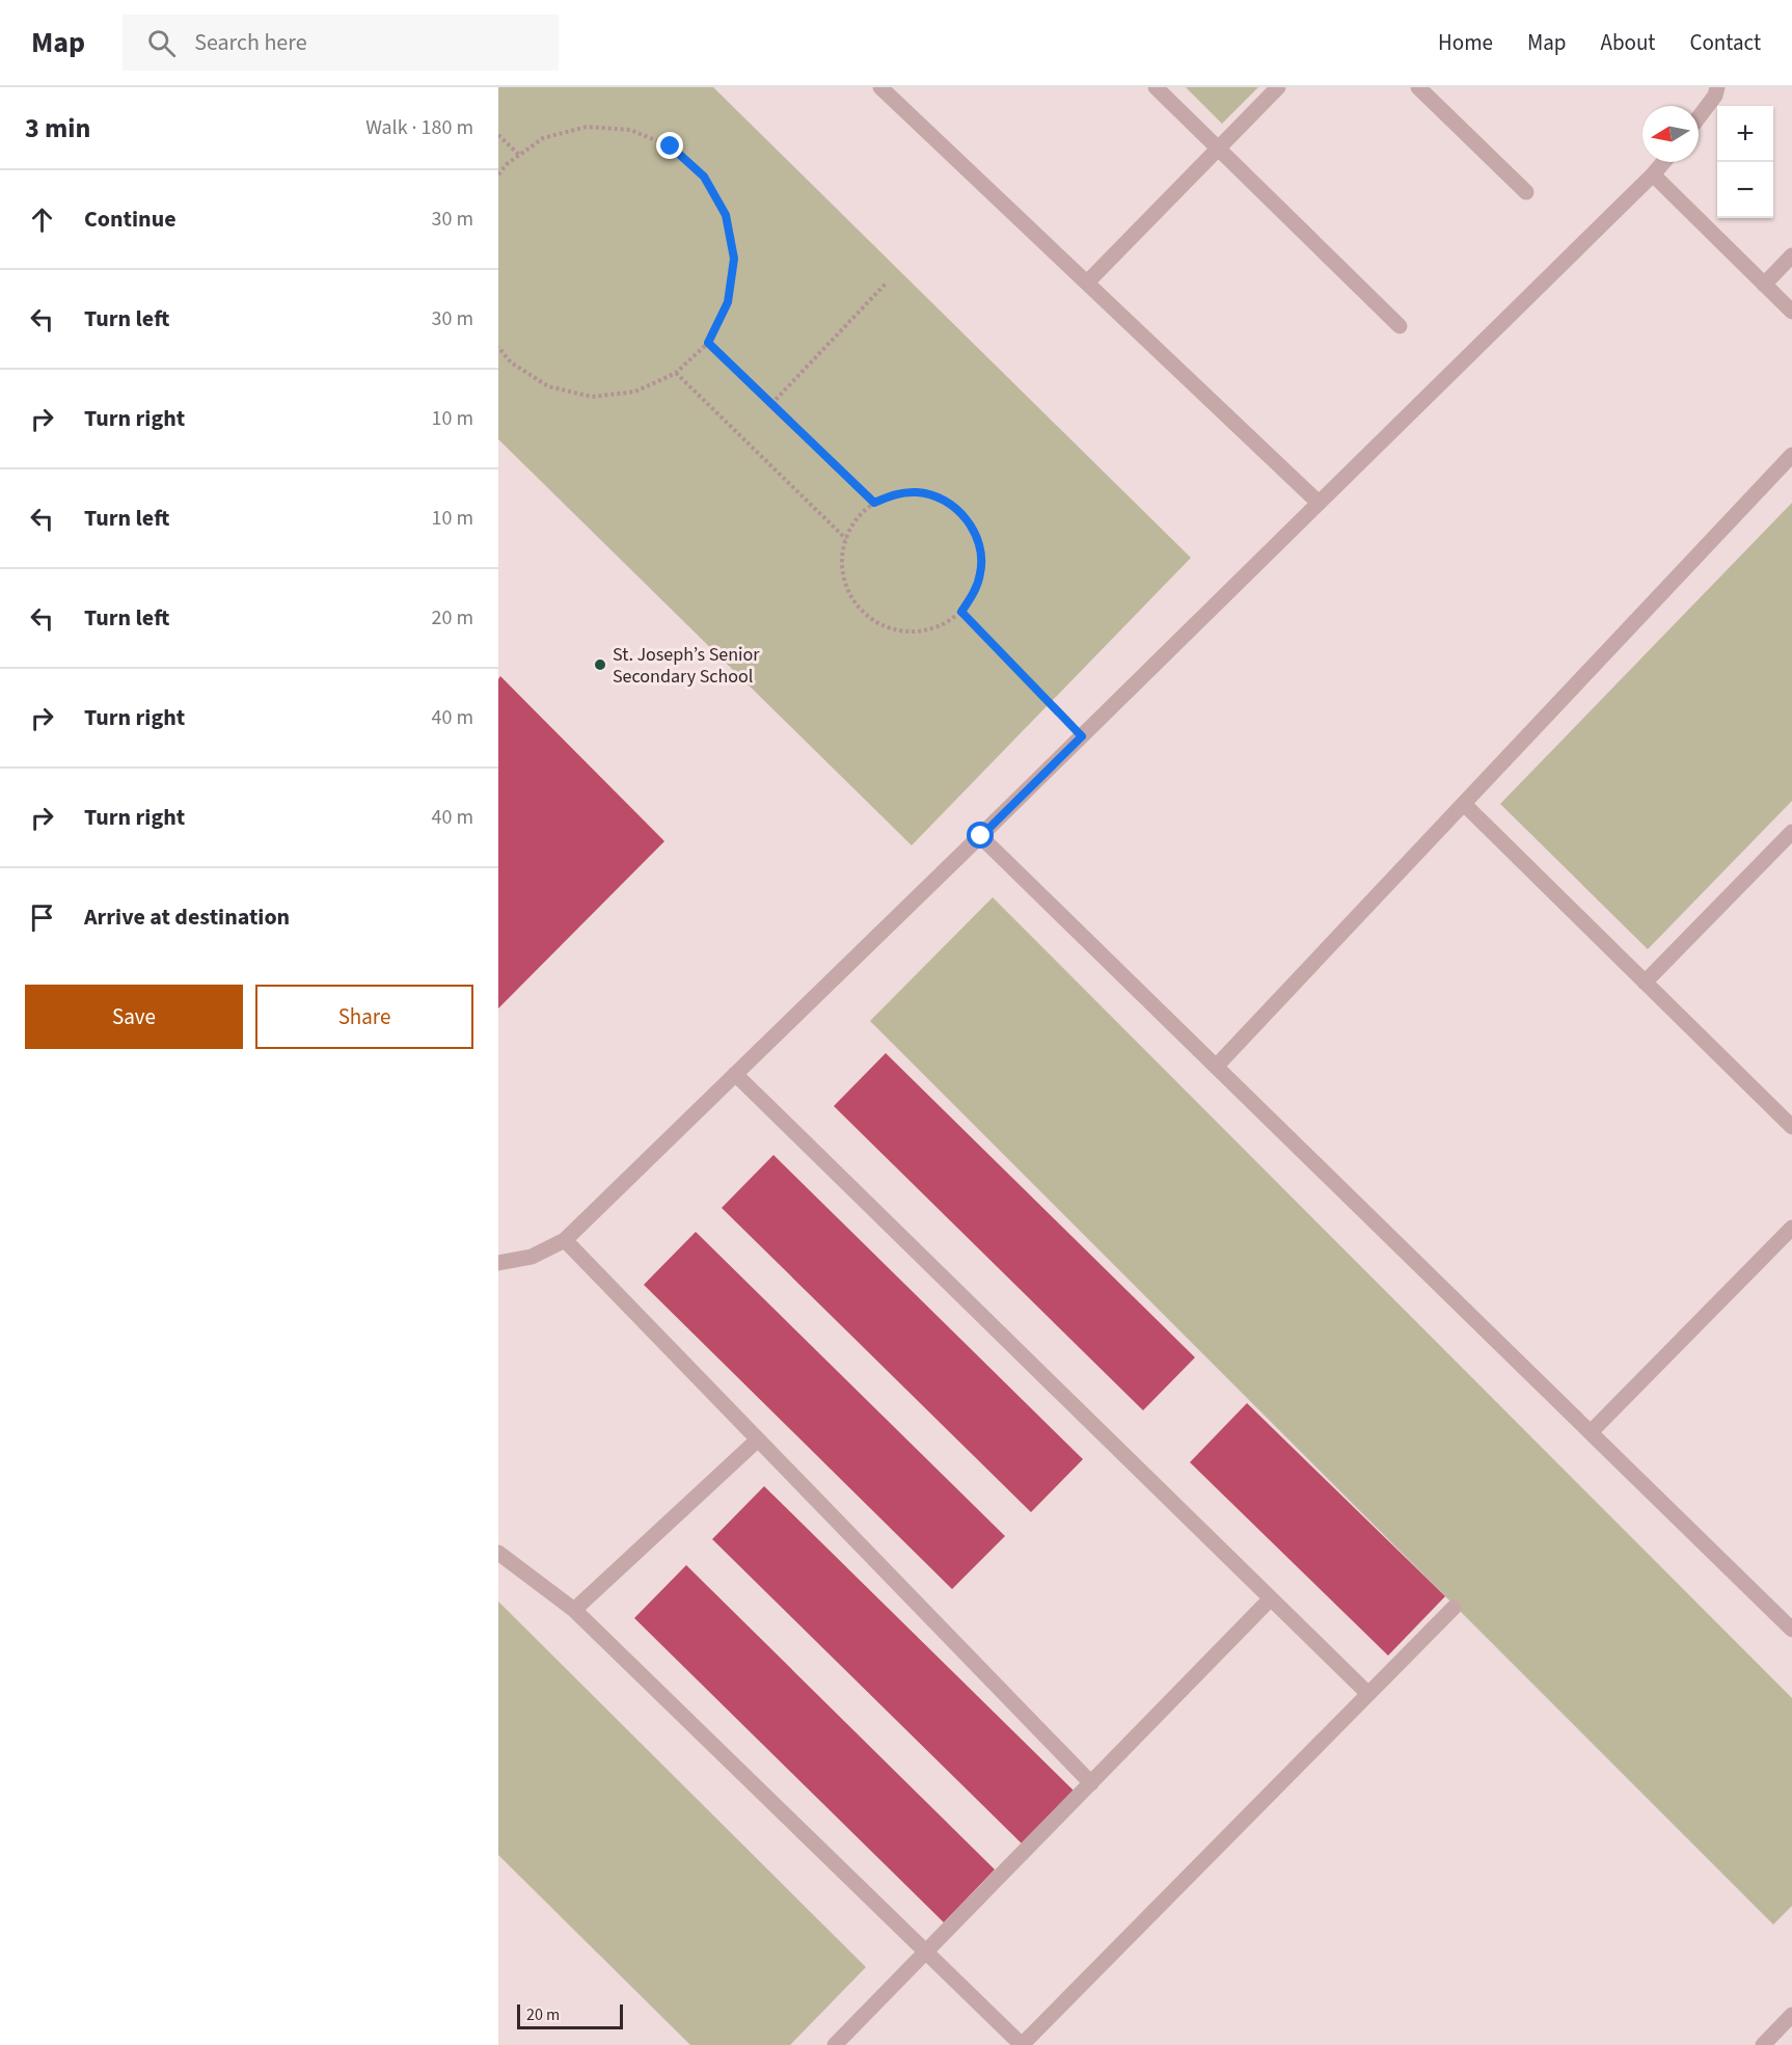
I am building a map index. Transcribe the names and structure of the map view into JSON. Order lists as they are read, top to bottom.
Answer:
{
  "places": ["St. Joseph’s Senior Secondary School"],
  "scale_bar": "20 m",
  "north": "left",
  "page": {
    "header": "Map",
    "search": "Search here",
    "nav": [
      "Home",
      "Map",
      "About",
      "Contact"
    ],
    "heading": ["3 min", "Walk · 180 m"],
    "map_buttons": ["+", "−"],
    "list": [
      ["Continue", "30 m"],
      ["Turn left", "30 m"],
      ["Turn right", "10 m"],
      ["Turn left", "10 m"],
      ["Turn left", "20 m"],
      ["Turn right", "40 m"],
      ["Turn right", "40 m"],
      "Arrive at destination"
    ],
    "buttons": ["Save", "Share"],
    "scale": "20 m"
  }
}
